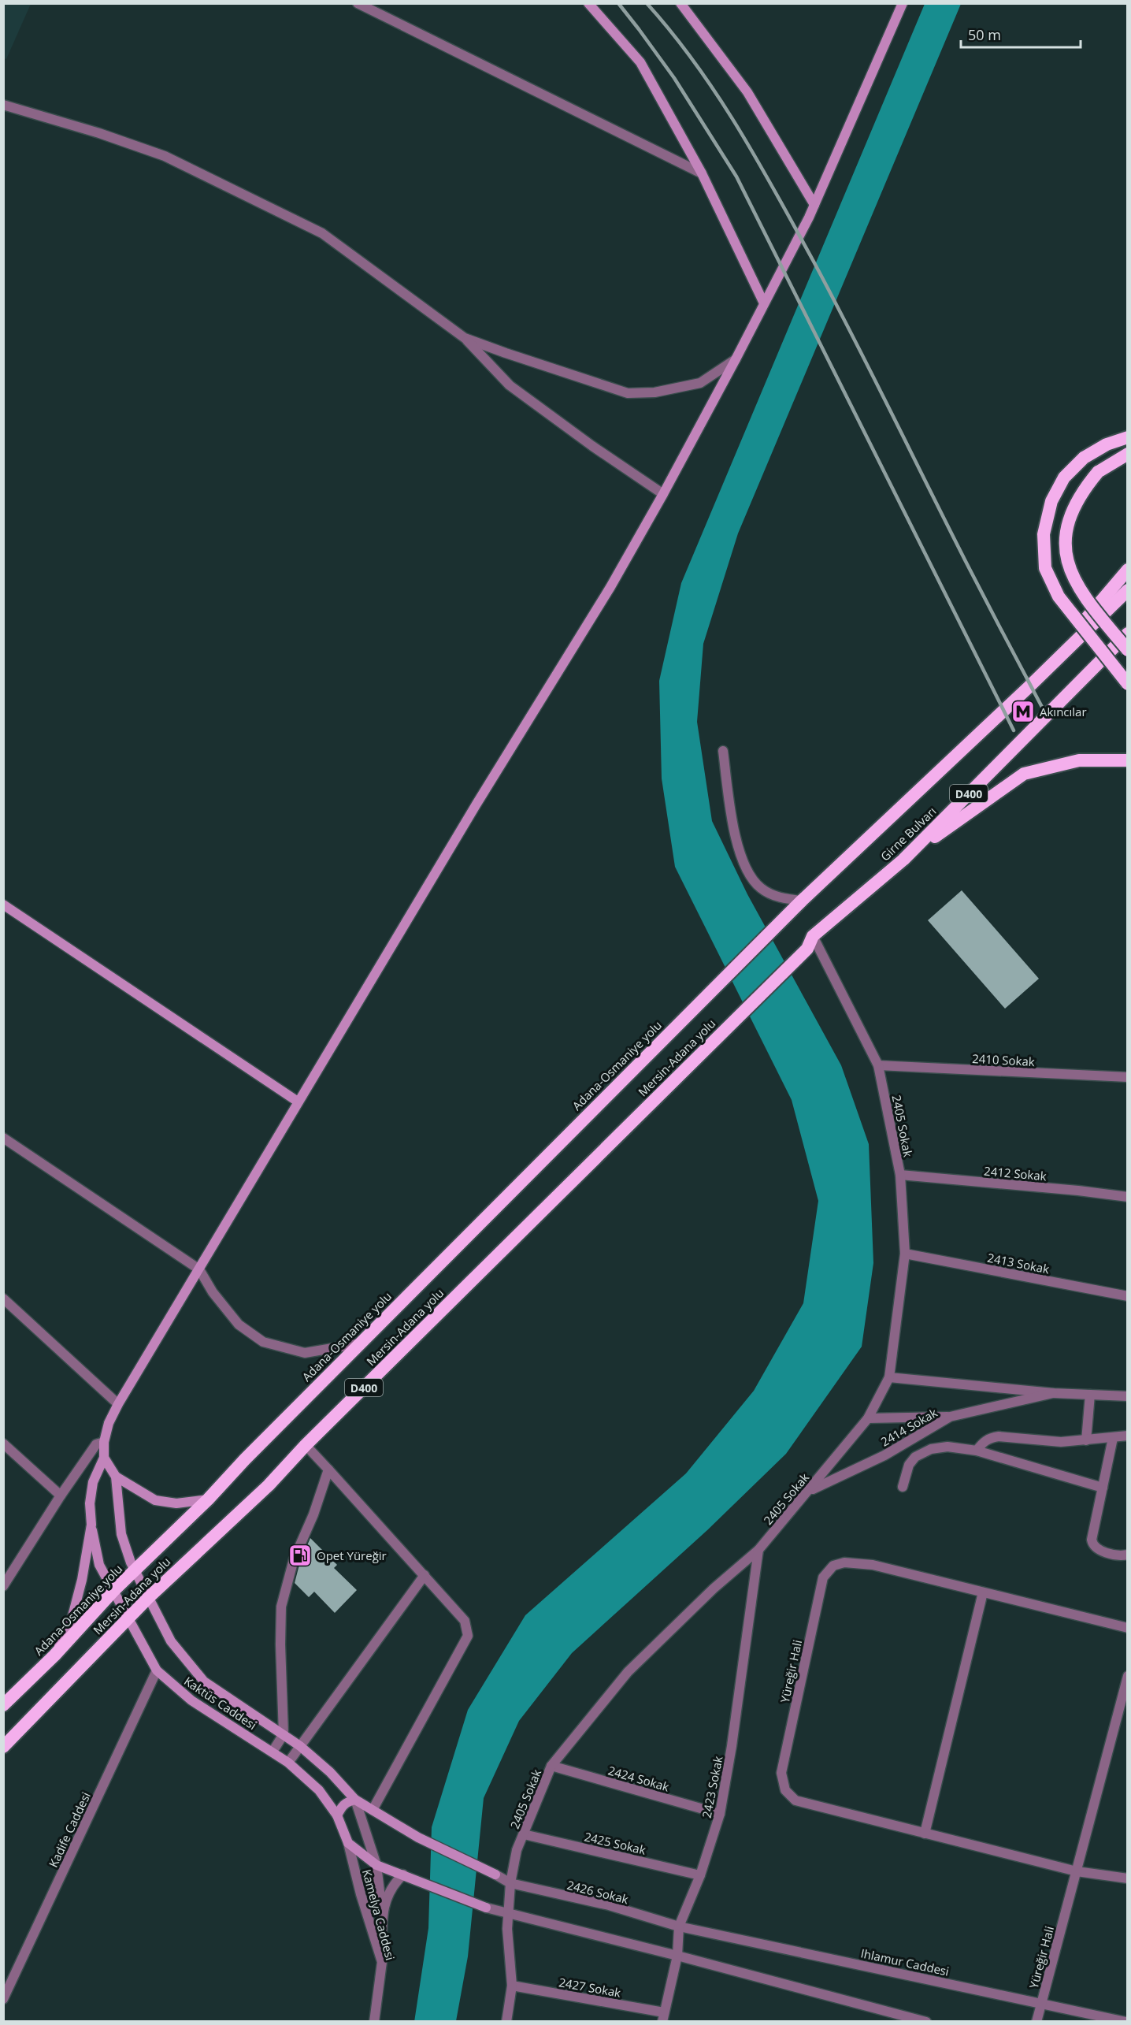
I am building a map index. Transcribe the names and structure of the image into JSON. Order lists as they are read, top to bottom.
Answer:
{
  "streets": {
    "highway": [
      "D400",
      "Girne Bulvarı",
      "Mersin-Adana yolu",
      "Adana-Osmaniye yolu"
    ],
    "main road": ["Kaktüs Caddesi"],
    "street": [
      "2410 Sokak",
      "2405 Sokak",
      "2412 Sokak",
      "2413 Sokak",
      "2414 Sokak",
      "Yüreğir Hali",
      "2424 Sokak",
      "2423 Sokak",
      "Kadife Caddesi",
      "2425 Sokak",
      "2426 Sokak",
      "Kamelya Caddesi",
      "Ihlamur Caddesi",
      "2427 Sokak"
    ]
  },
  "crossings": [
    ["Girne Bulvarı", "Mersin-Adana yolu"],
    ["Girne Bulvarı", "Adana-Osmaniye yolu"],
    ["Girne Bulvarı", "2405 Sokak"],
    ["Mersin-Adana yolu", "Kaktüs Caddesi"],
    ["2410 Sokak", "2405 Sokak"],
    ["Adana-Osmaniye yolu", "Kaktüs Caddesi"],
    ["2405 Sokak", "2412 Sokak"],
    ["2405 Sokak", "2413 Sokak"],
    ["2405 Sokak", "2414 Sokak"],
    ["2405 Sokak", "2424 Sokak"],
    ["2405 Sokak", "2423 Sokak"],
    ["2405 Sokak", "2425 Sokak"],
    ["2405 Sokak", "2426 Sokak"],
    ["2405 Sokak", "2427 Sokak"],
    ["Yüreğir Hali", "Ihlamur Caddesi"],
    ["Kaktüs Caddesi", "Kadife Caddesi"],
    ["Kaktüs Caddesi", "Kamelya Caddesi"],
    ["2424 Sokak", "2423 Sokak"],
    ["2423 Sokak", "2425 Sokak"],
    ["2423 Sokak", "2426 Sokak"],
    ["2423 Sokak", "Ihlamur Caddesi"],
    ["2423 Sokak", "2427 Sokak"],
    ["2426 Sokak", "Ihlamur Caddesi"]
  ],
  "places": {
    "metro station": ["Akıncılar"],
    "fuel station": ["Opet Yüreğir"]
  },
  "scale_bar": "50 m"
}
